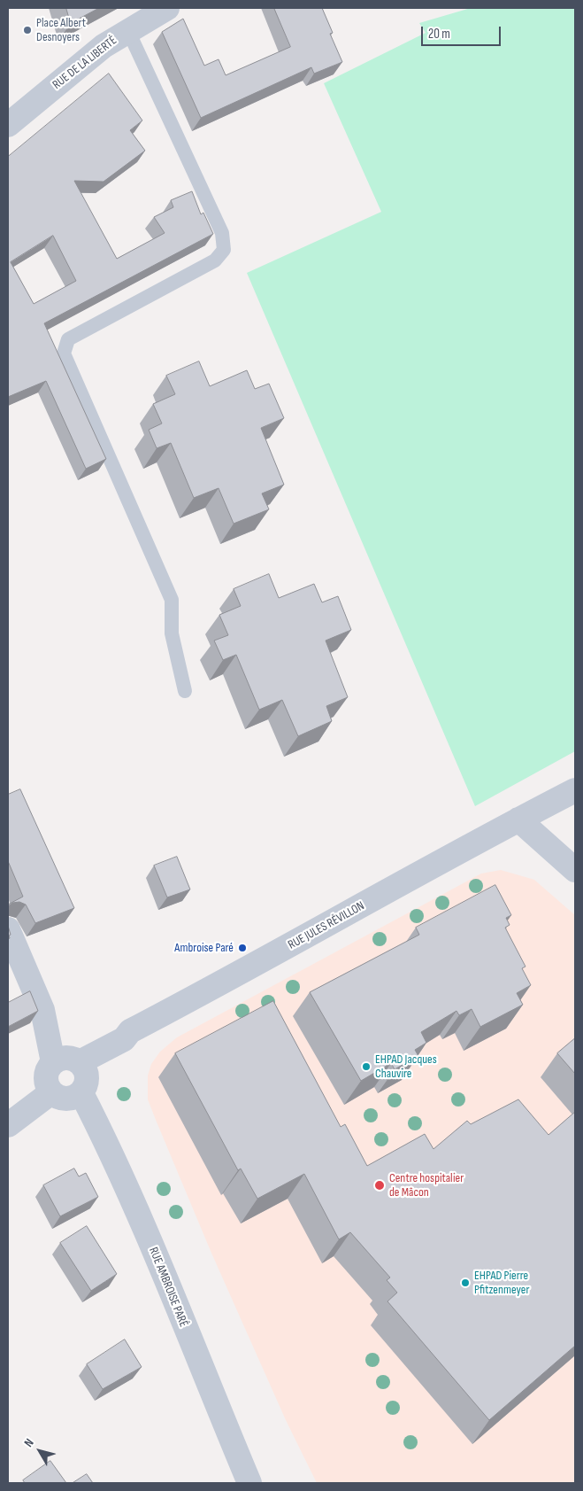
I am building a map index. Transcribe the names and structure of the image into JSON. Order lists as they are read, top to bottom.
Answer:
{
  "streets": {
    "street": ["RUE DE LA LIBERTÉ", "RUE JULES RÉVILLON", "RUE AMBROISE PARÉ"]
  },
  "crossings": [
    ["RUE JULES RÉVILLON", "RUE AMBROISE PARÉ"]
  ],
  "places": [
    "Place Albert Desnoyers",
    "Ambroise Paré",
    "EHPAD Jacques Chauvire",
    "Centre hospitalier de Mâcon",
    "EHPAD Pierre Pfitzenmeyer"
  ],
  "scale_bar": "20 m",
  "north": "top left"
}
